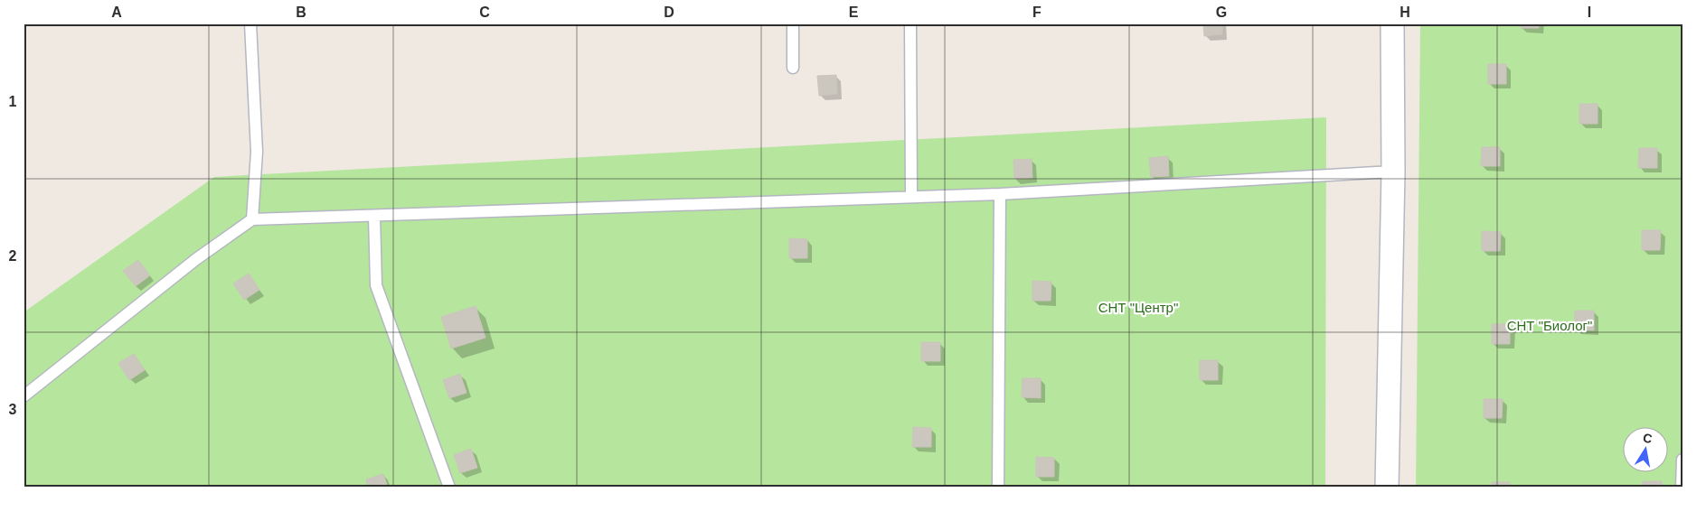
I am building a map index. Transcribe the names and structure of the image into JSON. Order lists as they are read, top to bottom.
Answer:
{
  "parks": ["СНТ \"Центр\"", "СНТ \"Биолог\""],
  "north": "top",
  "grid": {
    "columns": [
      "A",
      "B",
      "C",
      "D",
      "E",
      "F",
      "G",
      "H",
      "I"
    ],
    "rows": ["1", "2", "3"]
  }
}
